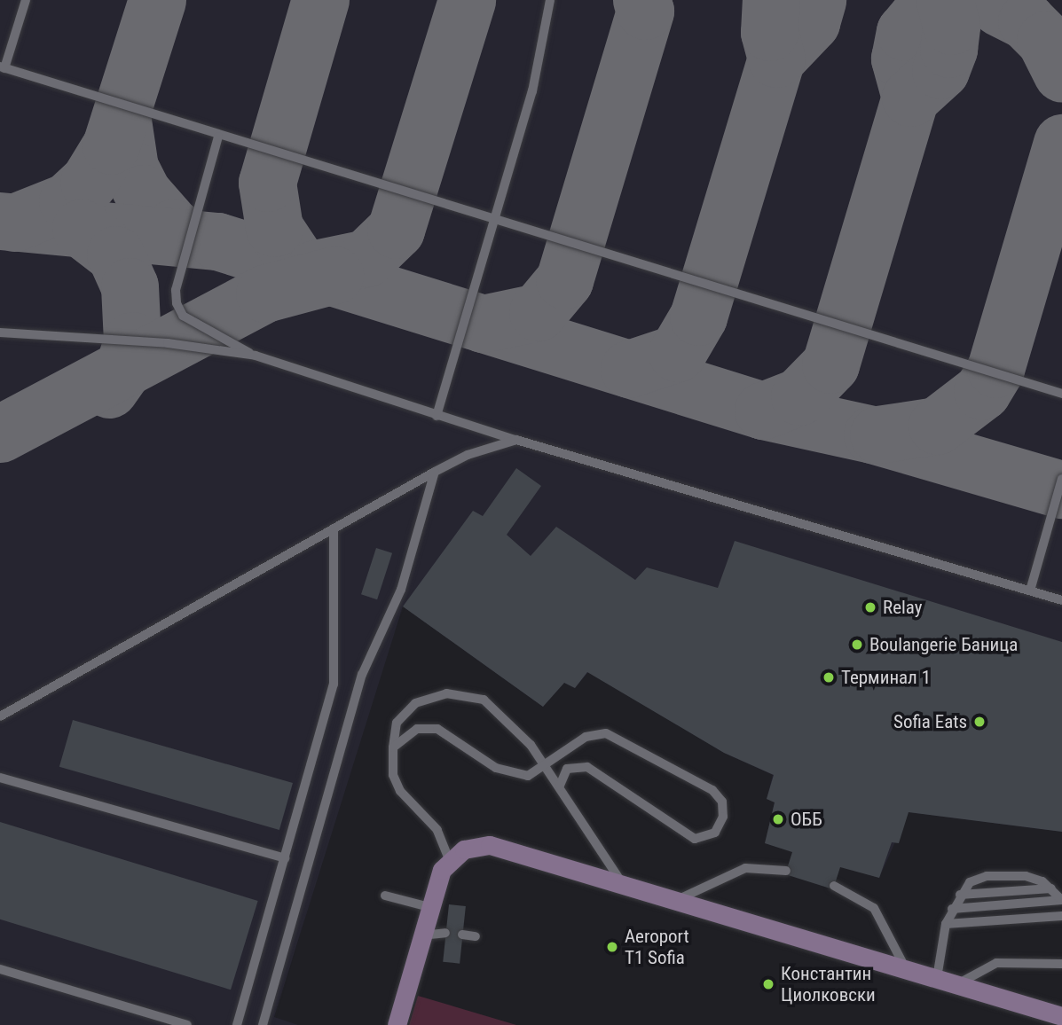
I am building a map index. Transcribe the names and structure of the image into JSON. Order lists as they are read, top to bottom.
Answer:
{
  "places": [
    "Relay",
    "Boulangerie Баница",
    "Терминал 1",
    "Sofia Eats",
    "ОББ",
    "Aeroport T1 Sofia",
    "Константин Циолковски"
  ]
}
